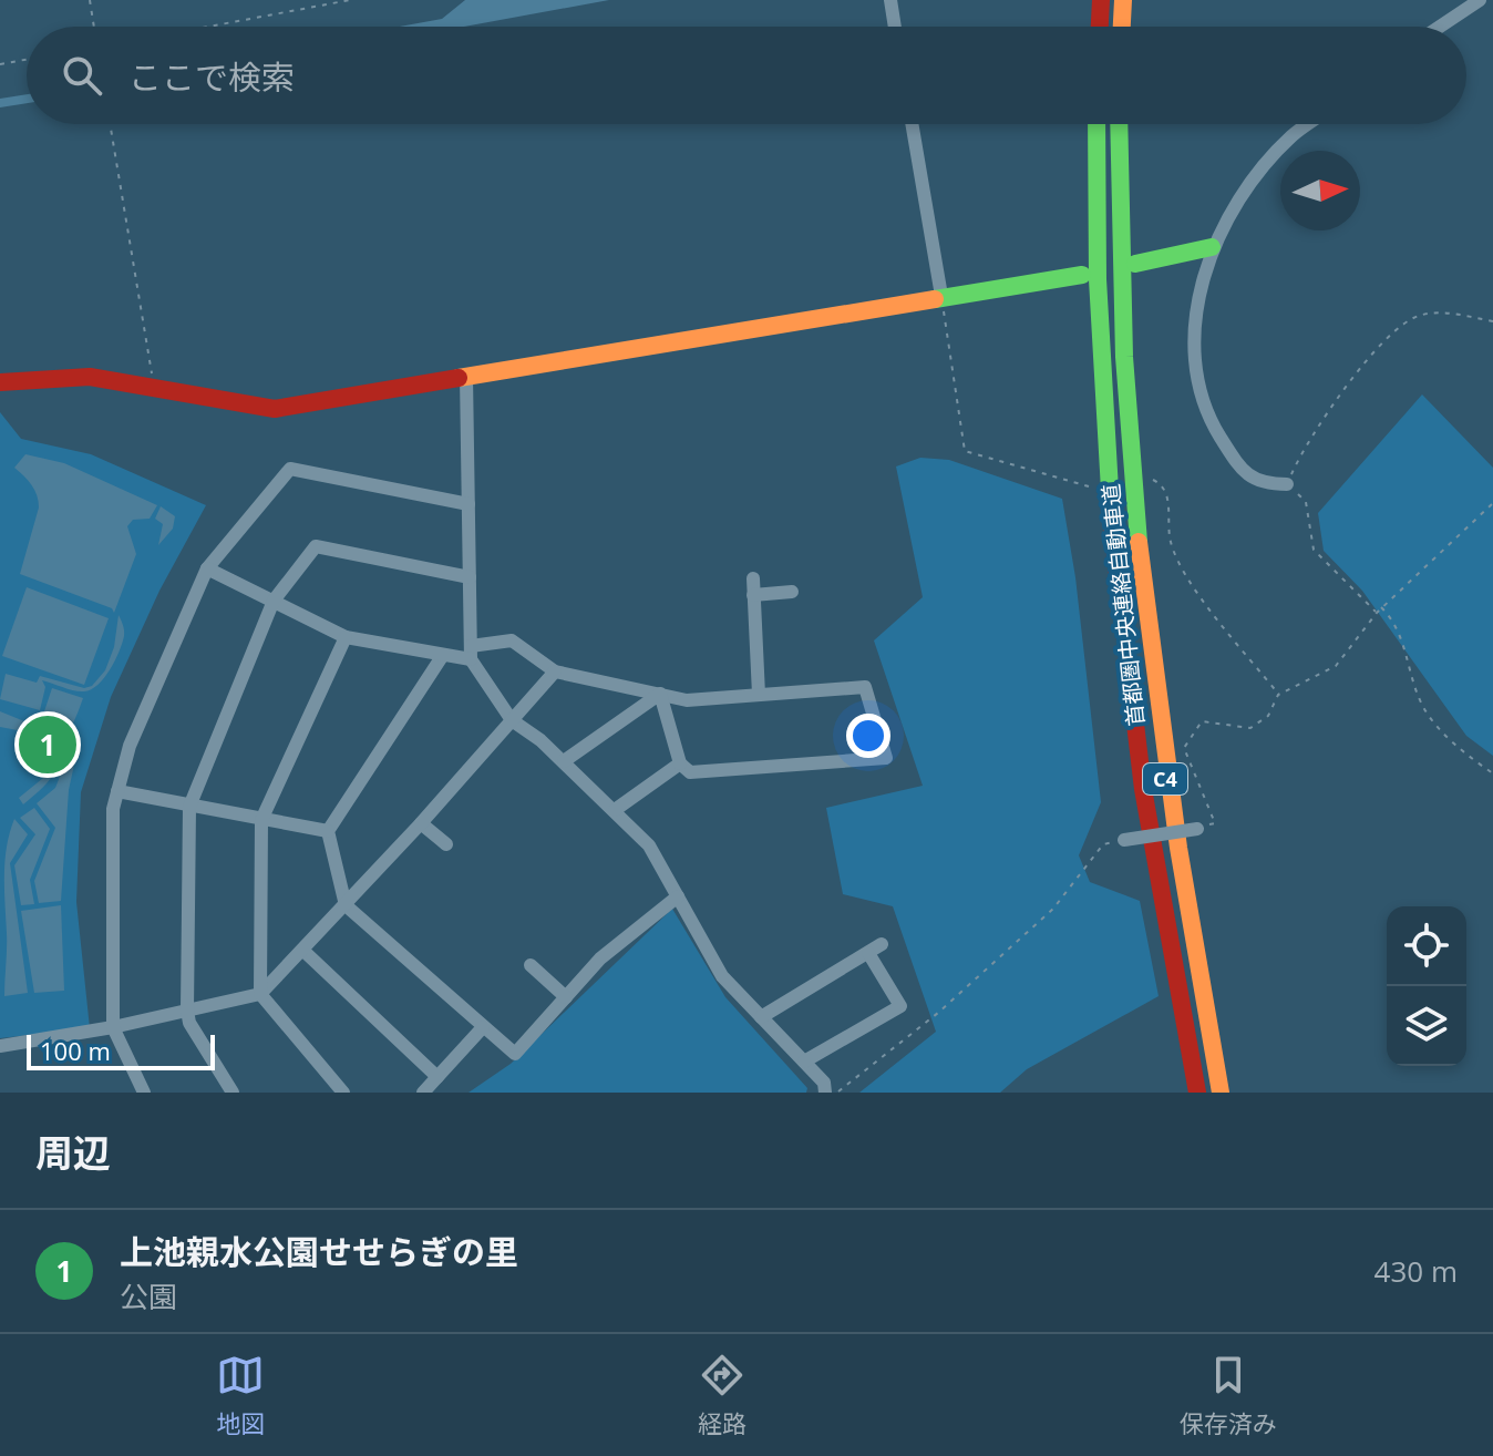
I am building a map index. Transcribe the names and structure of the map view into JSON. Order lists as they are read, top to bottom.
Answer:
{
  "streets": {
    "main road": ["首都圏中央連絡自動車道", "C4"]
  },
  "scale_bar": "100 m",
  "north": "right",
  "page": {
    "search": "ここで検索",
    "pins": "1",
    "scale": "100 m",
    "heading": "周辺",
    "list": [
      {
        "mark": "1",
        "name": "上池親水公園せせらぎの里",
        "note": "公園",
        "value": "430 m"
      }
    ],
    "nav": ["地図", "経路", "保存済み"]
  }
}
